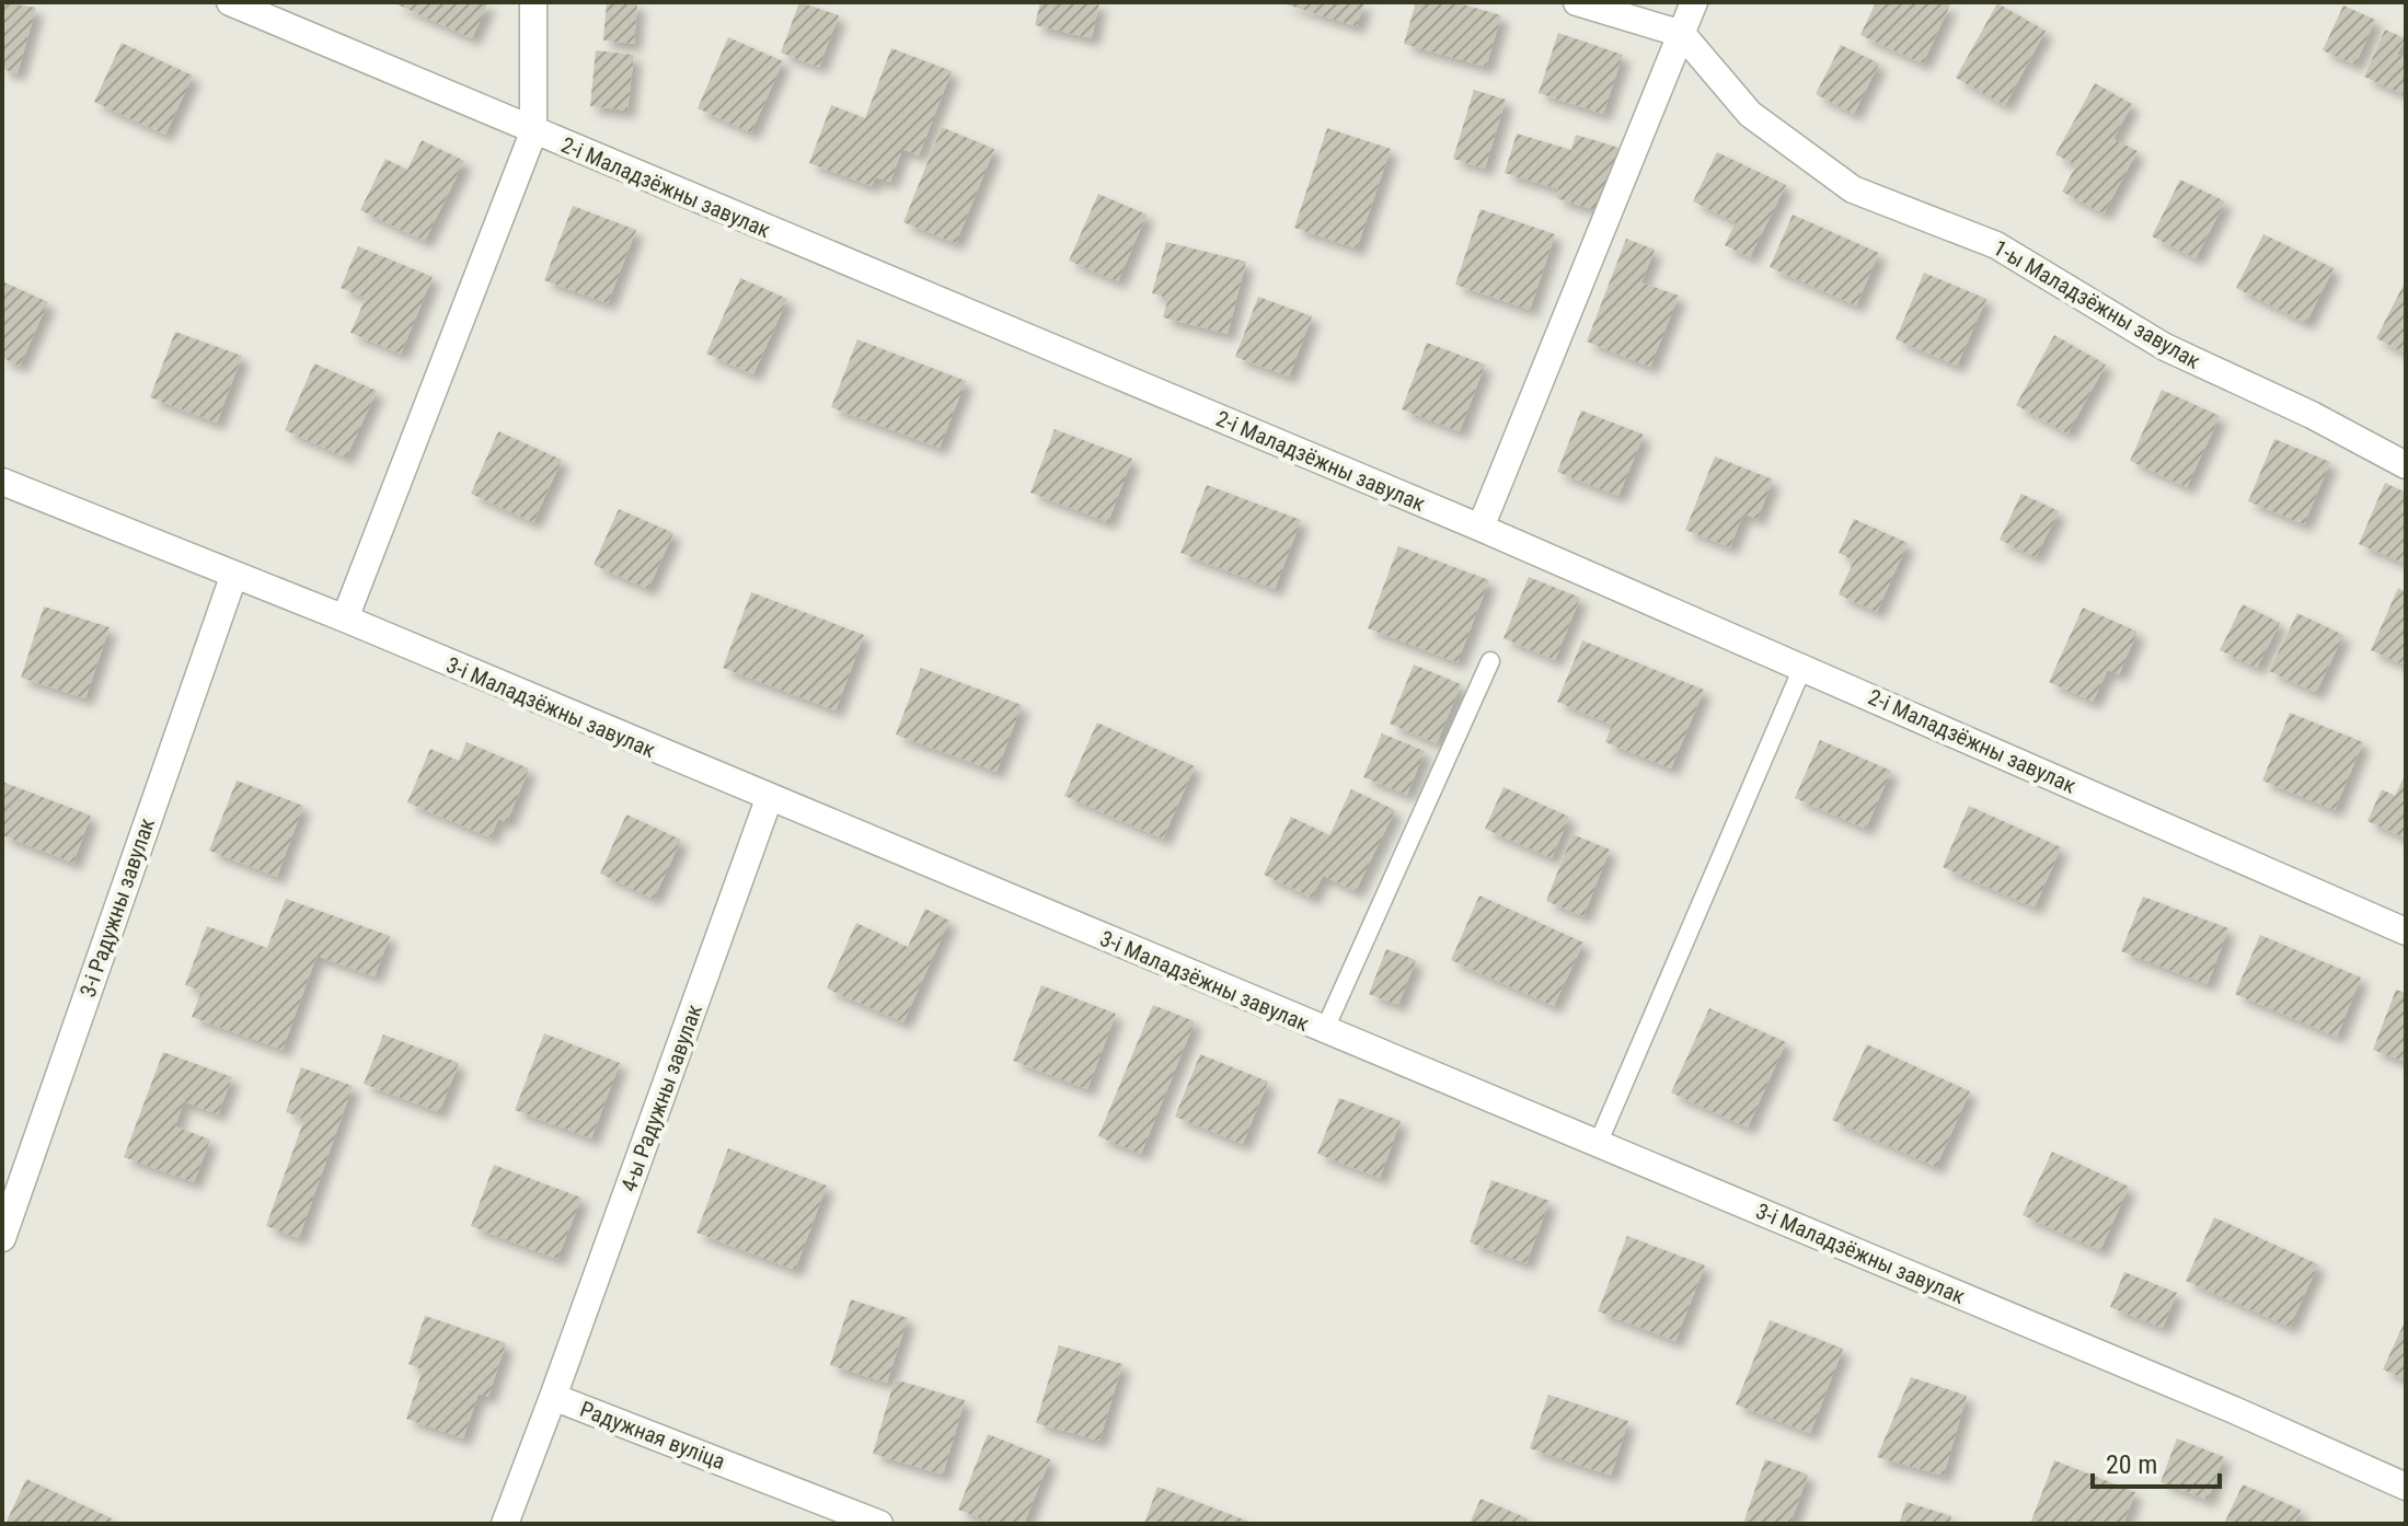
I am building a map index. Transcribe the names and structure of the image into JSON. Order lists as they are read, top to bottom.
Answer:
{
  "streets": {
    "street": [
      "2-і Маладзёжны завулак",
      "1-ы Маладзёжны завулак",
      "3-і Маладзёжны завулак",
      "3-і Радужны завулак",
      "4-ы Радужны завулак",
      "Радужная вуліца"
    ]
  },
  "crossings": [
    ["3-і Маладзёжны завулак", "3-і Радужны завулак"],
    ["3-і Маладзёжны завулак", "4-ы Радужны завулак"],
    ["4-ы Радужны завулак", "Радужная вуліца"]
  ],
  "scale_bar": "20 m"
}
